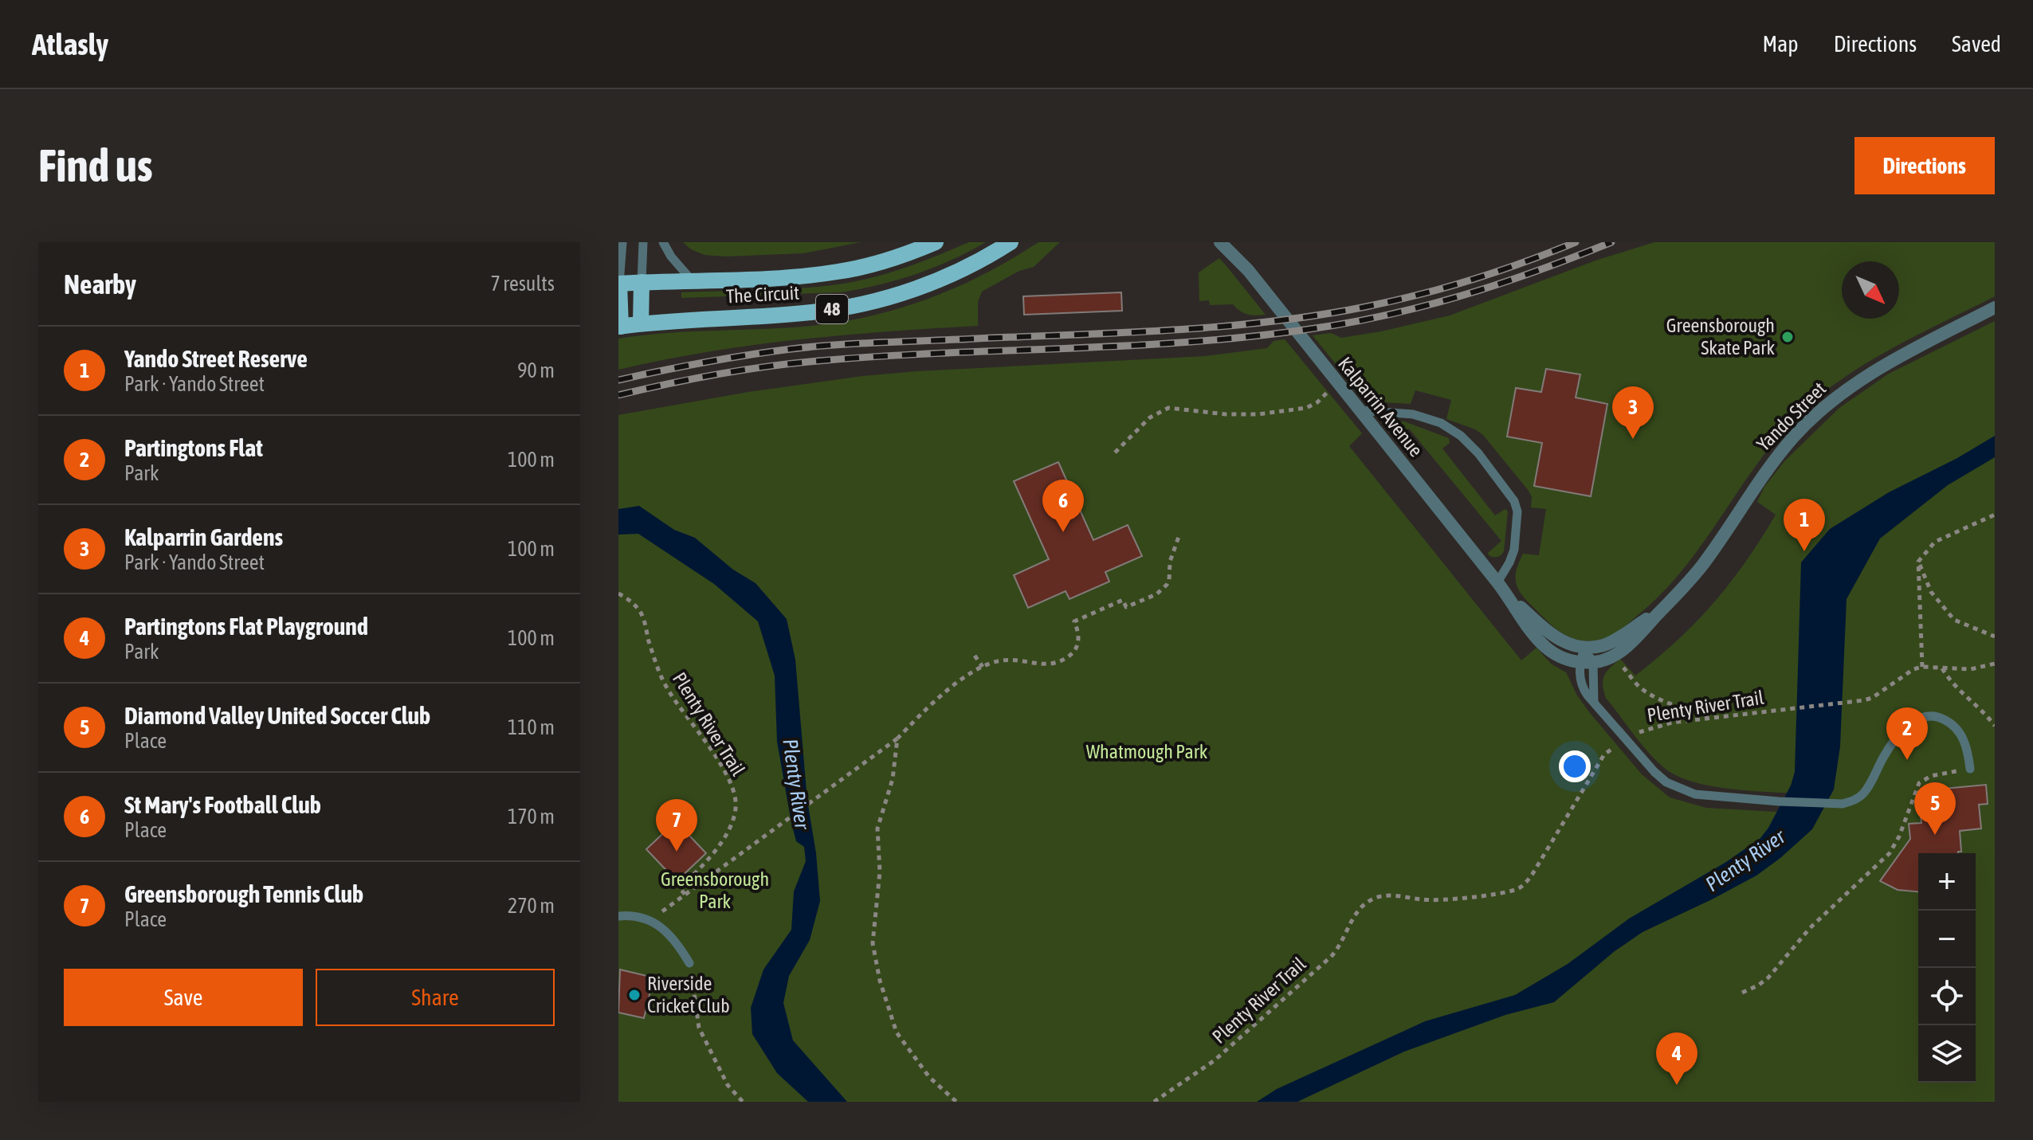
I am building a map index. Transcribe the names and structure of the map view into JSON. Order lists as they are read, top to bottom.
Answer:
{
  "streets": {
    "main road": ["The Circuit", "48"],
    "street": ["Kalparrin Avenue", "Yando Street"],
    "path": ["Plenty River Trail"]
  },
  "crossings": [
    ["The Circuit", "48"],
    ["Kalparrin Avenue", "Yando Street"]
  ],
  "water": ["Plenty River"],
  "parks": ["Whatmough Park", "Greensborough Park"],
  "places": ["Greensborough Skate Park", "Riverside Cricket Club"],
  "north": "bottom right",
  "page": {
    "header": "Atlasly",
    "nav": ["Map", "Directions", "Saved"],
    "buttons": [
      "Directions",
      ["Save", "Share"]
    ],
    "title": "Find us",
    "heading": ["Nearby", "7 results"],
    "list": [
      {
        "mark": "1",
        "name": "Yando Street Reserve",
        "note": "Park · Yando Street",
        "value": "90 m"
      },
      {
        "mark": "2",
        "name": "Partingtons Flat",
        "note": "Park",
        "value": "100 m"
      },
      {
        "mark": "3",
        "name": "Kalparrin Gardens",
        "note": "Park · Yando Street",
        "value": "100 m"
      },
      {
        "mark": "4",
        "name": "Partingtons Flat Playground",
        "note": "Park",
        "value": "100 m"
      },
      {
        "mark": "5",
        "name": "Diamond Valley United Soccer Club",
        "note": "Place",
        "value": "110 m"
      },
      {
        "mark": "6",
        "name": "St Mary's Football Club",
        "note": "Place",
        "value": "170 m"
      },
      {
        "mark": "7",
        "name": "Greensborough Tennis Club",
        "note": "Place",
        "value": "270 m"
      }
    ],
    "pins": [
      "3",
      "6",
      "1",
      "2",
      "5",
      "7",
      "4"
    ],
    "map_buttons": ["+", "−"]
  }
}
